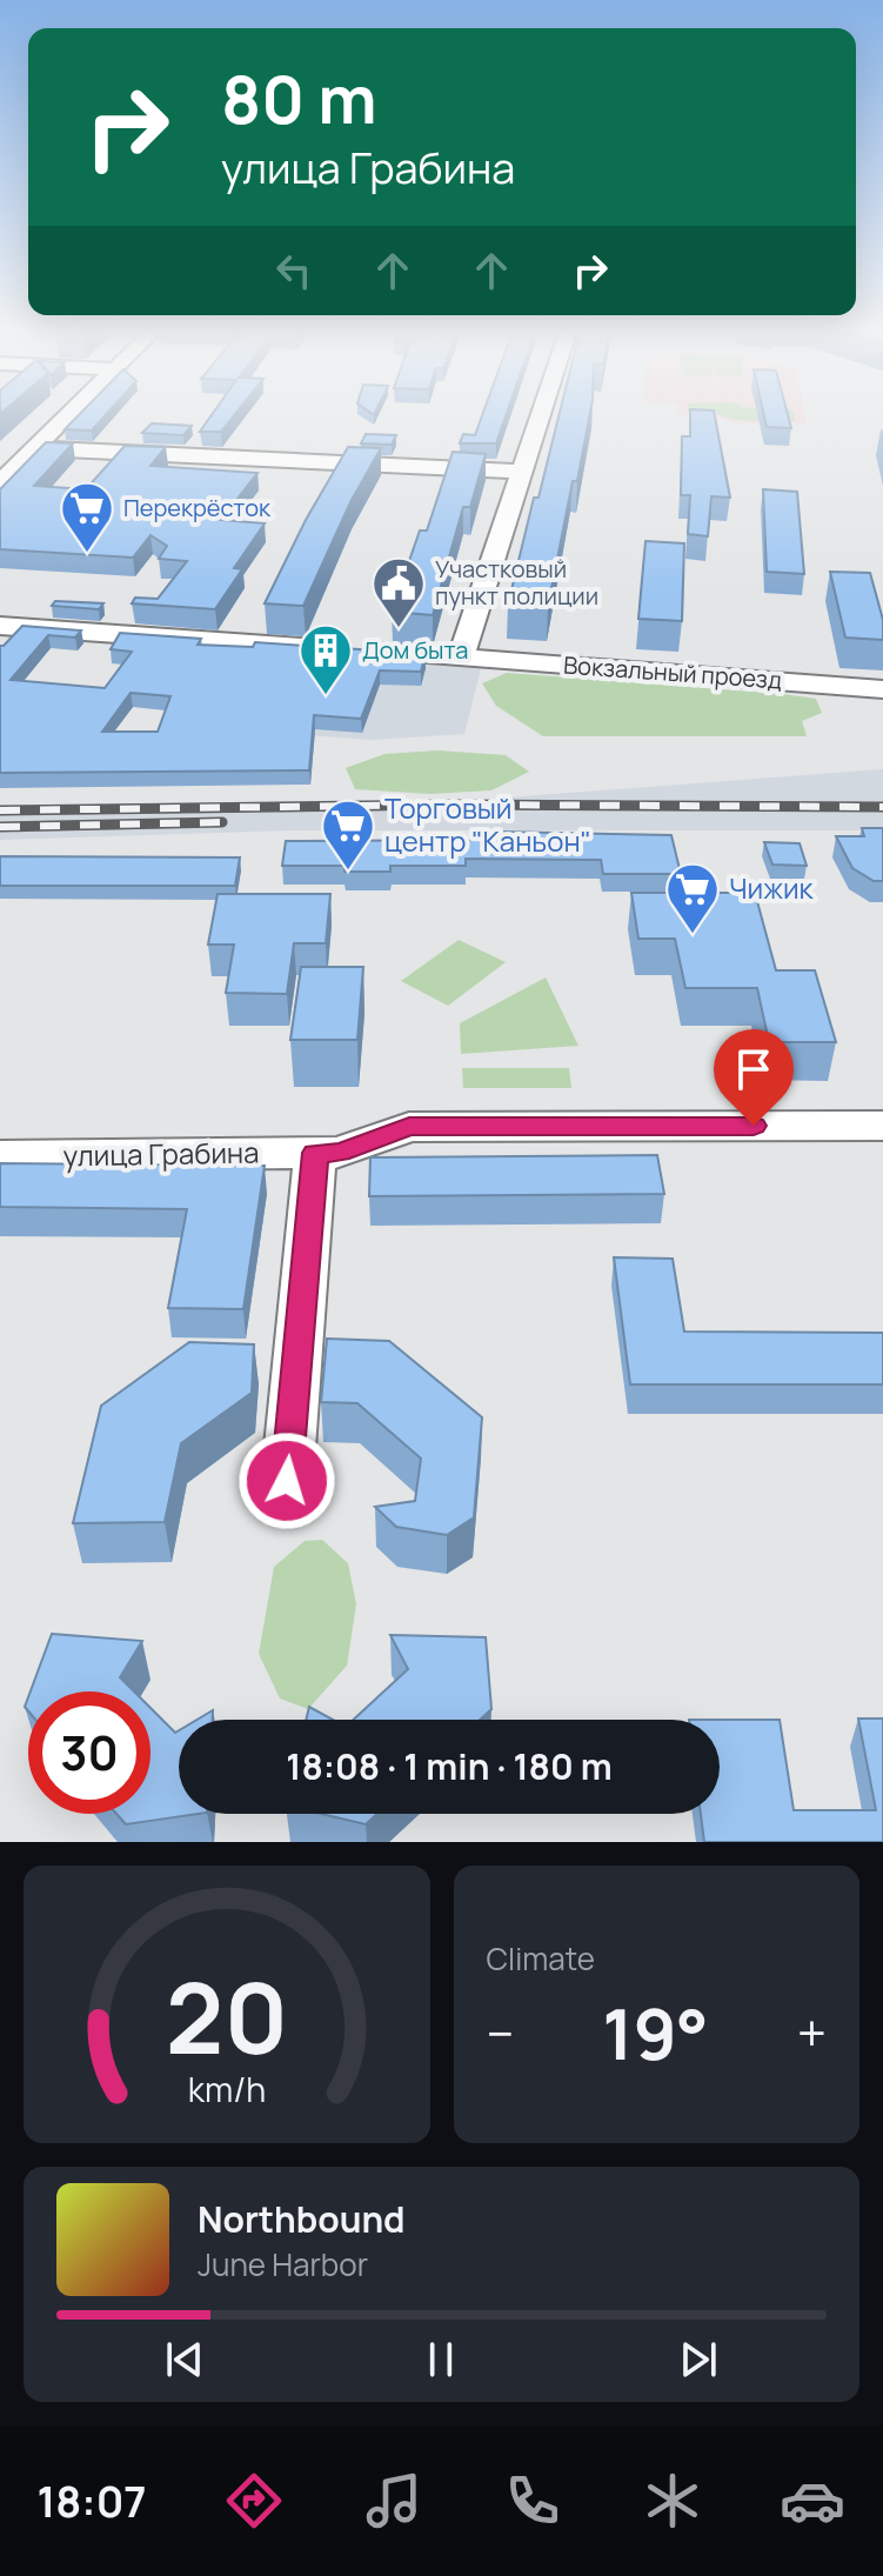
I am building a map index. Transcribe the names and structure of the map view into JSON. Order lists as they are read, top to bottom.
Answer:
{
  "streets": {
    "street": ["Вокзальный проезд", "улица Грабина"]
  },
  "places": {
    "supermarket": ["Перекрёсток", "Торговый центр \"Каньон\"", "Чижик"],
    "public building": ["Участковый пункт полиции"],
    "building": ["Дом быта"]
  },
  "page": {
    "turn": ["80 m", "улица Грабина"],
    "limit": "30",
    "trip": "18:08 · 1 min · 180 m",
    "tile": "Climate",
    "heat": ["−", "19°", "+"],
    "song": ["Northbound", "June Harbor"],
    "tabs": "18:07",
    "gauge": ["20", "km/h"]
  }
}
